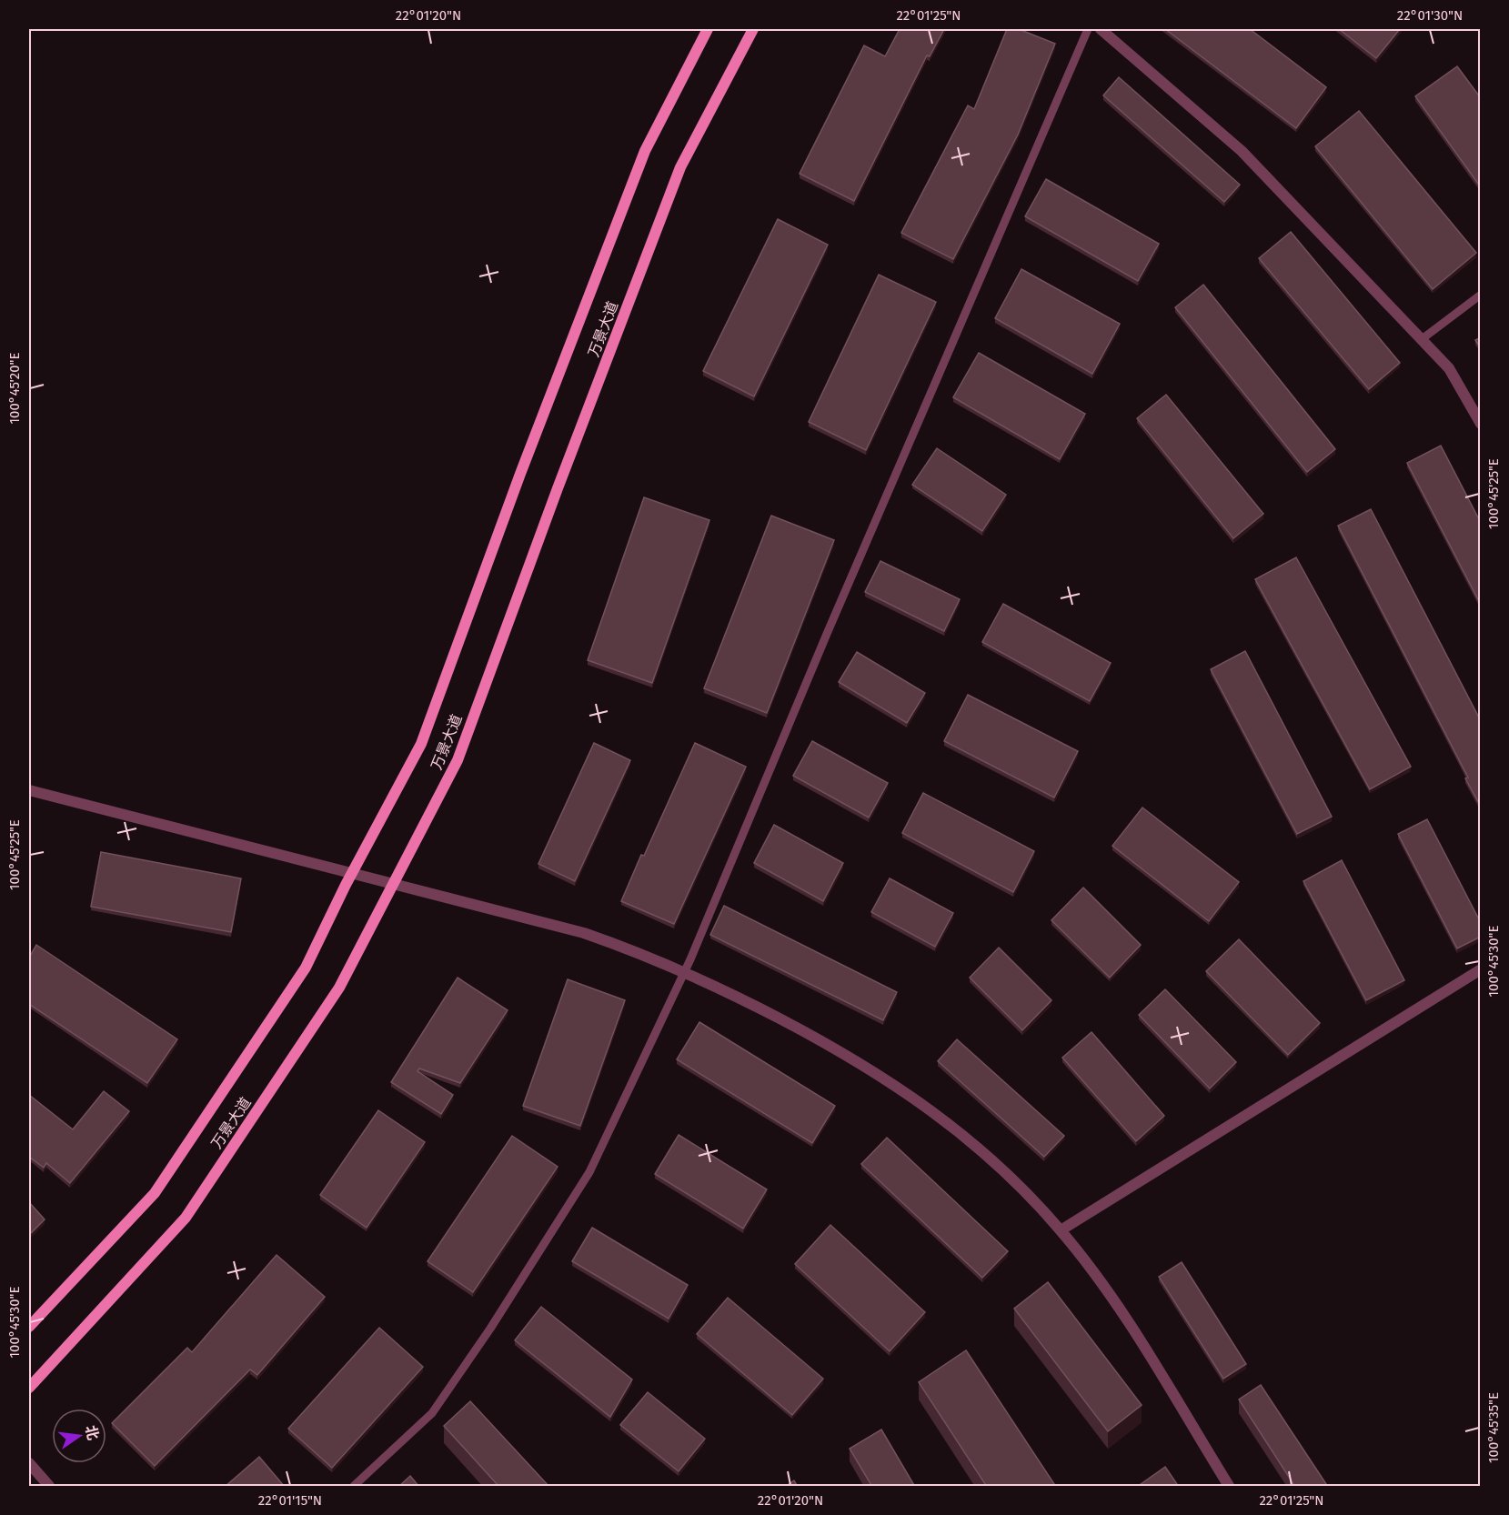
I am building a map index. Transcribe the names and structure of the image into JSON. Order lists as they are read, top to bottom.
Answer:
{
  "streets": {
    "main road": ["万景大道"]
  },
  "north": "right",
  "coordinates": [
    "22°01'20\"N",
    "22°01'25\"N",
    "22°01'30\"N",
    "100°45'20\"E",
    "100°45'25\"E",
    "100°45'30\"E",
    "100°45'35\"E",
    "22°01'15\"N"
  ]
}
